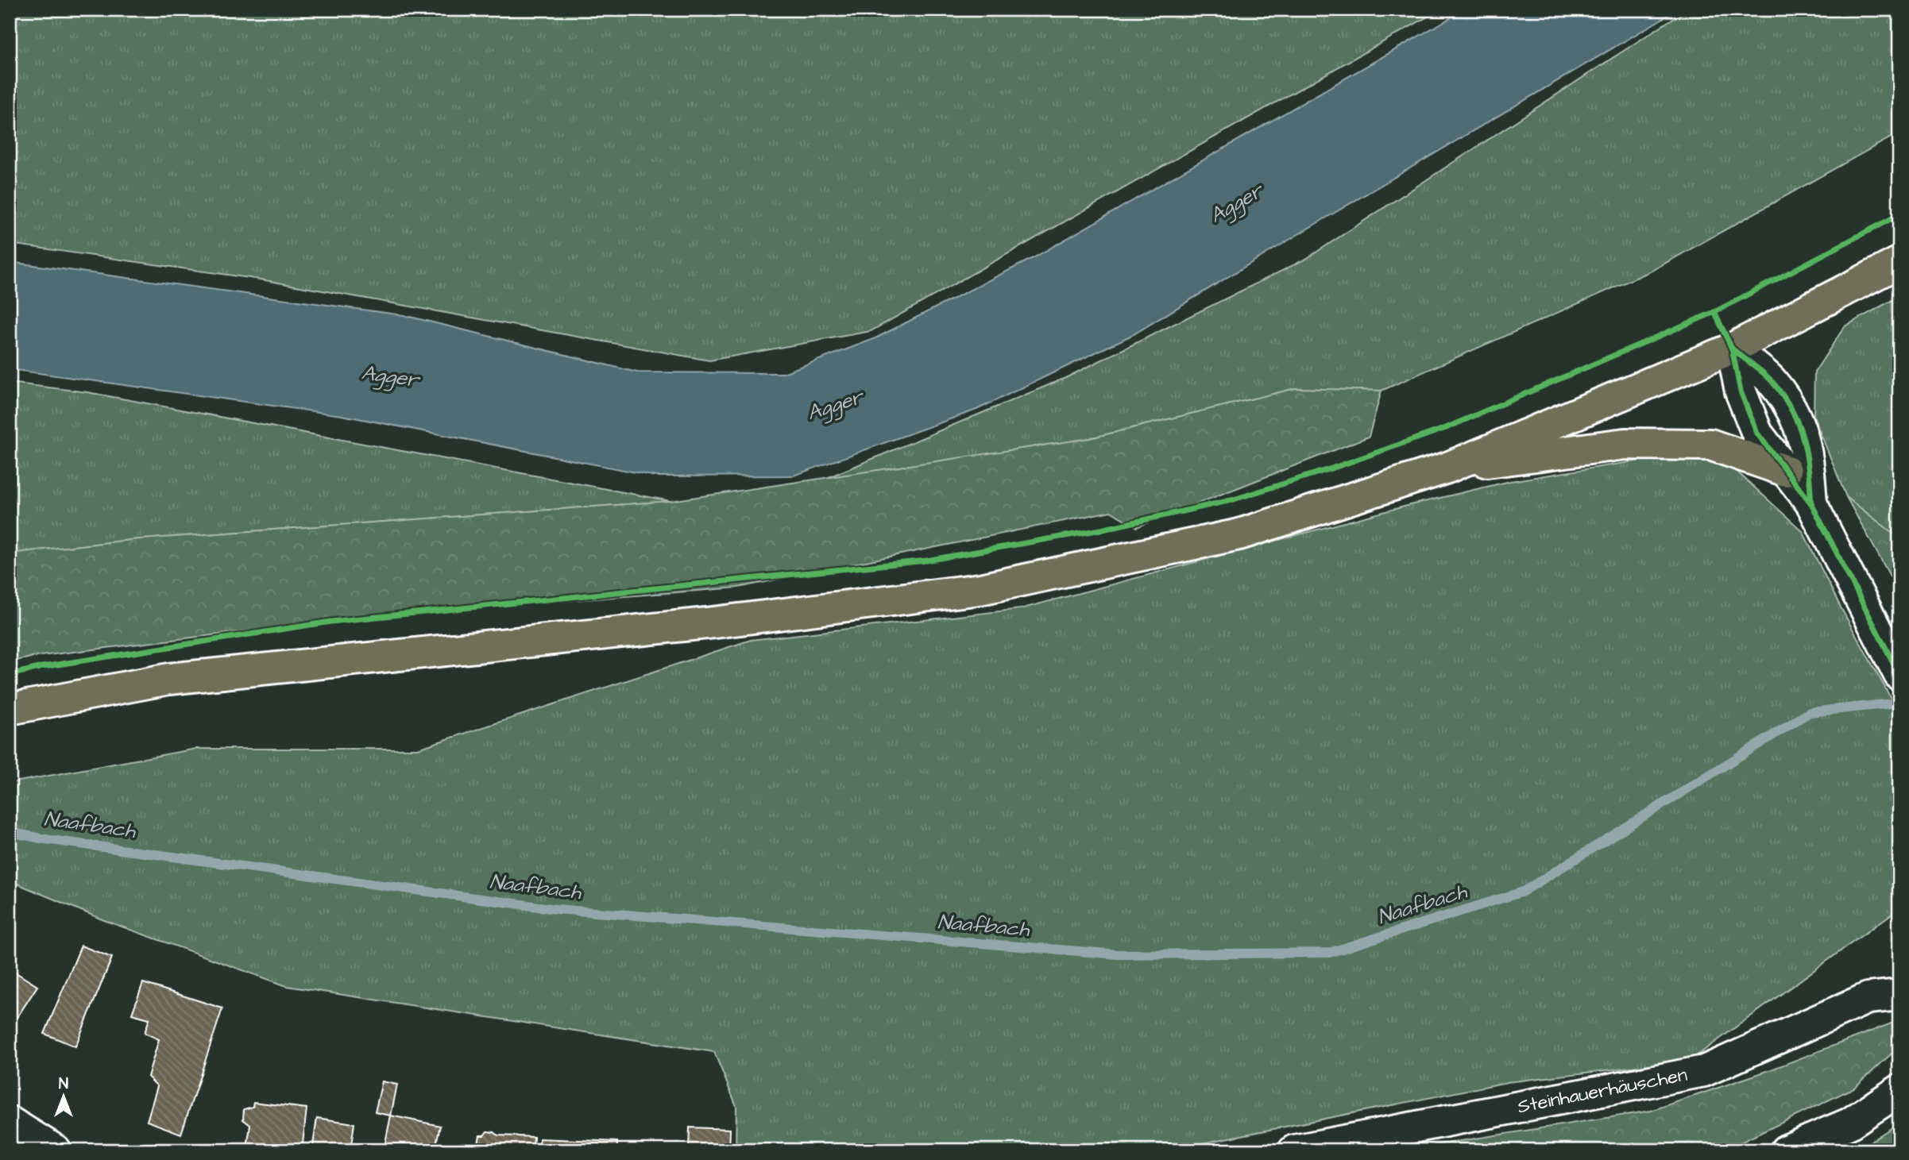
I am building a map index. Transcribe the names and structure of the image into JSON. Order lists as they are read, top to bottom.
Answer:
{
  "streets": {
    "street": ["Steinhauerhäuschen"]
  },
  "water": ["Agger", "Naafbach"],
  "north": "top"
}
